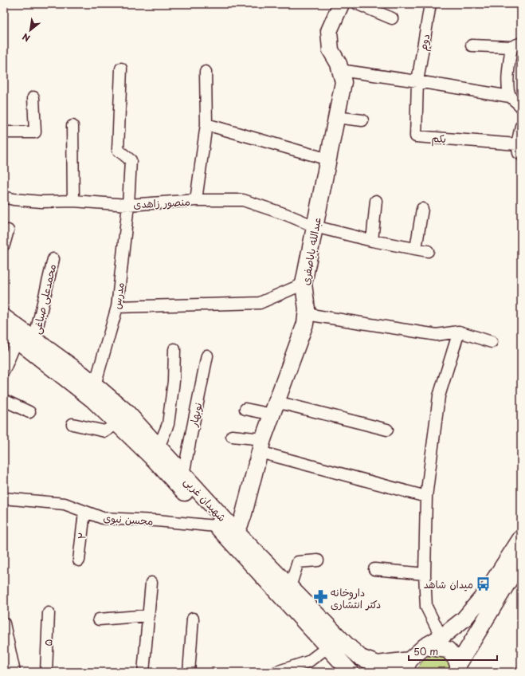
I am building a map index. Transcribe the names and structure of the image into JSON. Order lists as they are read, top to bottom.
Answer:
{
  "streets": {
    "main road": ["عبدالله باباصفری", "شهیدان غربی"],
    "street": [
      "دوم",
      "یکم",
      "منصور زاهدی",
      "مدرس",
      "محمدعلی صباغی",
      "نوبهار",
      "محسن نبوی",
      "۲",
      "۵"
    ]
  },
  "crossings": [
    ["دوم", "یکم"],
    ["منصور زاهدی", "عبدالله باباصفری"],
    ["منصور زاهدی", "مدرس"],
    ["عبدالله باباصفری", "شهیدان غربی"],
    ["مدرس", "شهیدان غربی"],
    ["محمدعلی صباغی", "شهیدان غربی"],
    ["نوبهار", "شهیدان غربی"],
    ["شهیدان غربی", "محسن نبوی"],
    ["محسن نبوی", "۲"]
  ],
  "places": {
    "bus stop": ["میدان شاهد"],
    "pharmacy": ["داروخانه دکتر انتشاری"]
  },
  "scale_bar": "50 m",
  "north": "bottom left"
}
